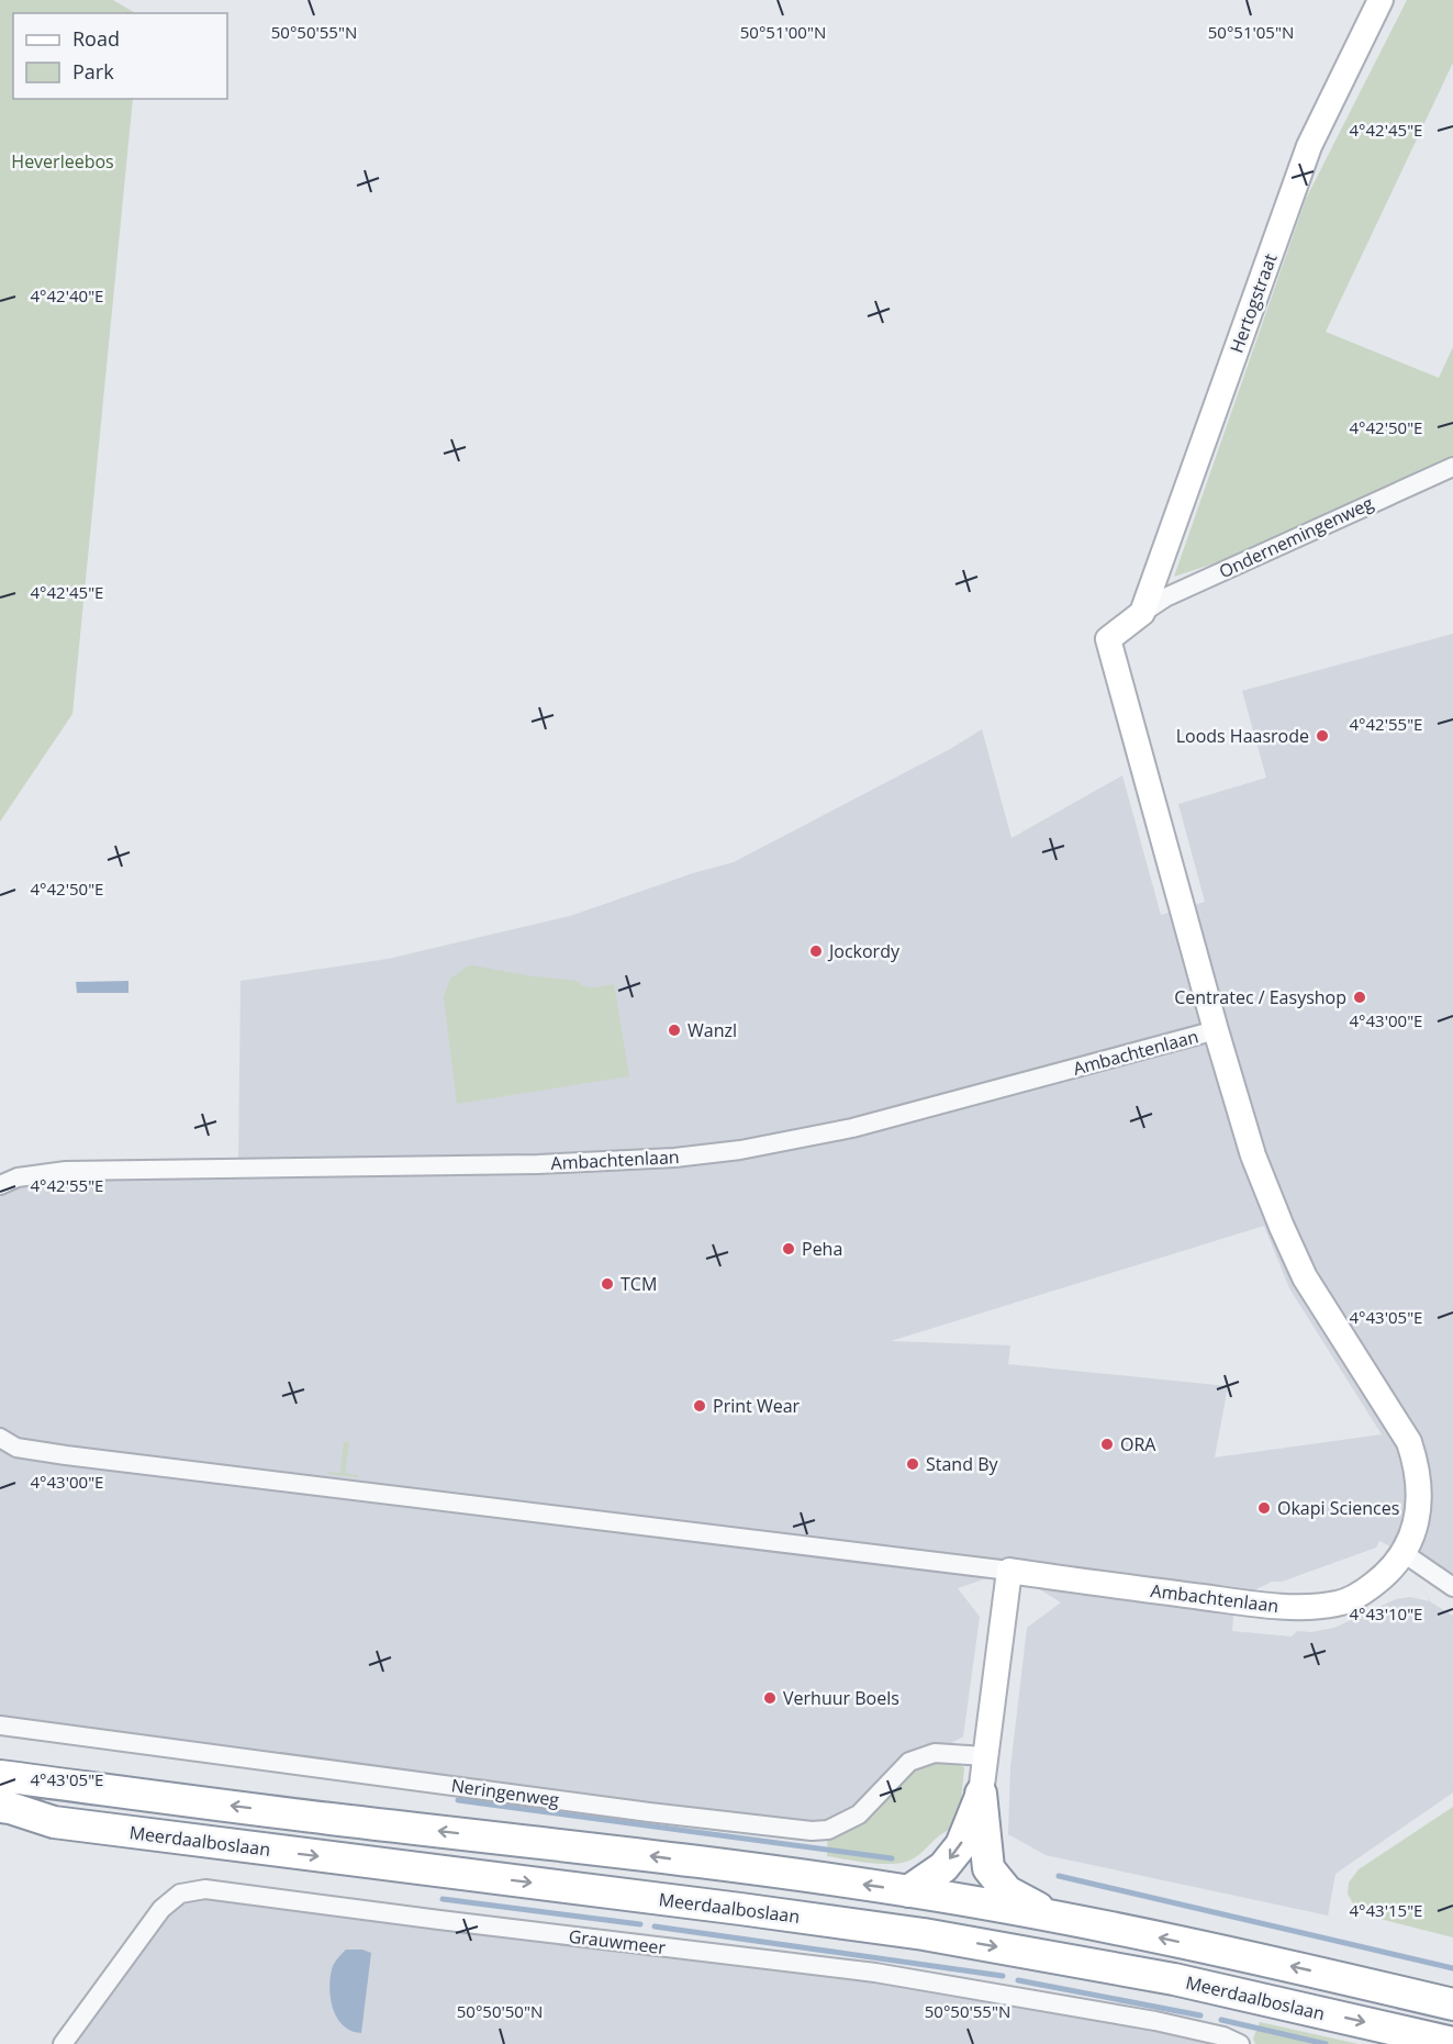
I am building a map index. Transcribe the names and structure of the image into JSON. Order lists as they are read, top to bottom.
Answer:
{
  "streets": {
    "highway": ["Meerdaalboslaan"],
    "street": [
      "Hertogstraat",
      "Ondernemingenweg",
      "Ambachtenlaan",
      "Neringenweg",
      "Grauwmeer"
    ]
  },
  "crossings": [
    ["Hertogstraat", "Ondernemingenweg"],
    ["Hertogstraat", "Ambachtenlaan"],
    ["Ondernemingenweg", "Ambachtenlaan"]
  ],
  "parks": ["Heverleebos"],
  "places": [
    "Loods Haasrode",
    "Jockordy",
    "Centratec / Easyshop",
    "Wanzl",
    "Peha",
    "TCM",
    "Print Wear",
    "ORA",
    "Stand By",
    "Okapi Sciences",
    "Verhuur Boels"
  ],
  "legend": ["Road", "Park"],
  "coordinates": [
    "50°50'55\"N",
    "50°51'00\"N",
    "50°51'05\"N",
    "4°42'45\"E",
    "4°42'40\"E",
    "4°42'50\"E",
    "4°42'55\"E",
    "4°43'00\"E",
    "4°43'05\"E",
    "4°43'10\"E",
    "4°43'15\"E",
    "50°50'50\"N"
  ]
}
